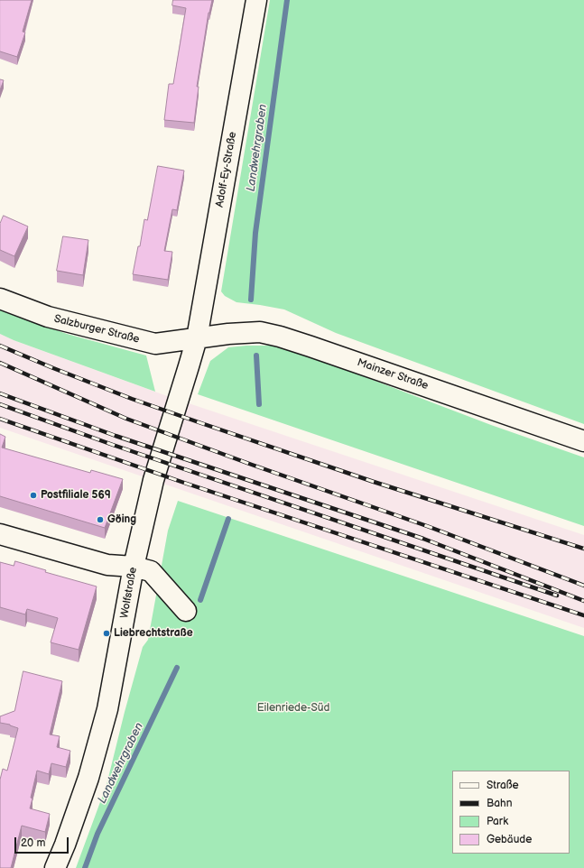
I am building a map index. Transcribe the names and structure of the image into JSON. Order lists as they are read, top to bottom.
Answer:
{
  "streets": {
    "street": [
      "Adolf-Ey-Straße",
      "Salzburger Straße",
      "Mainzer Straße",
      "Wolfstraße"
    ]
  },
  "crossings": [
    ["Adolf-Ey-Straße", "Salzburger Straße"],
    ["Adolf-Ey-Straße", "Mainzer Straße"],
    ["Adolf-Ey-Straße", "Wolfstraße"],
    ["Salzburger Straße", "Mainzer Straße"],
    ["Salzburger Straße", "Wolfstraße"],
    ["Mainzer Straße", "Wolfstraße"]
  ],
  "water": ["Landwehrgraben"],
  "parks": ["Eilenriede-Süd"],
  "places": ["Postfiliale 569", "Göing", "Liebrechtstraße"],
  "legend": [
    "Straße",
    "Bahn",
    "Park",
    "Gebäude"
  ],
  "scale_bar": "20 m"
}
